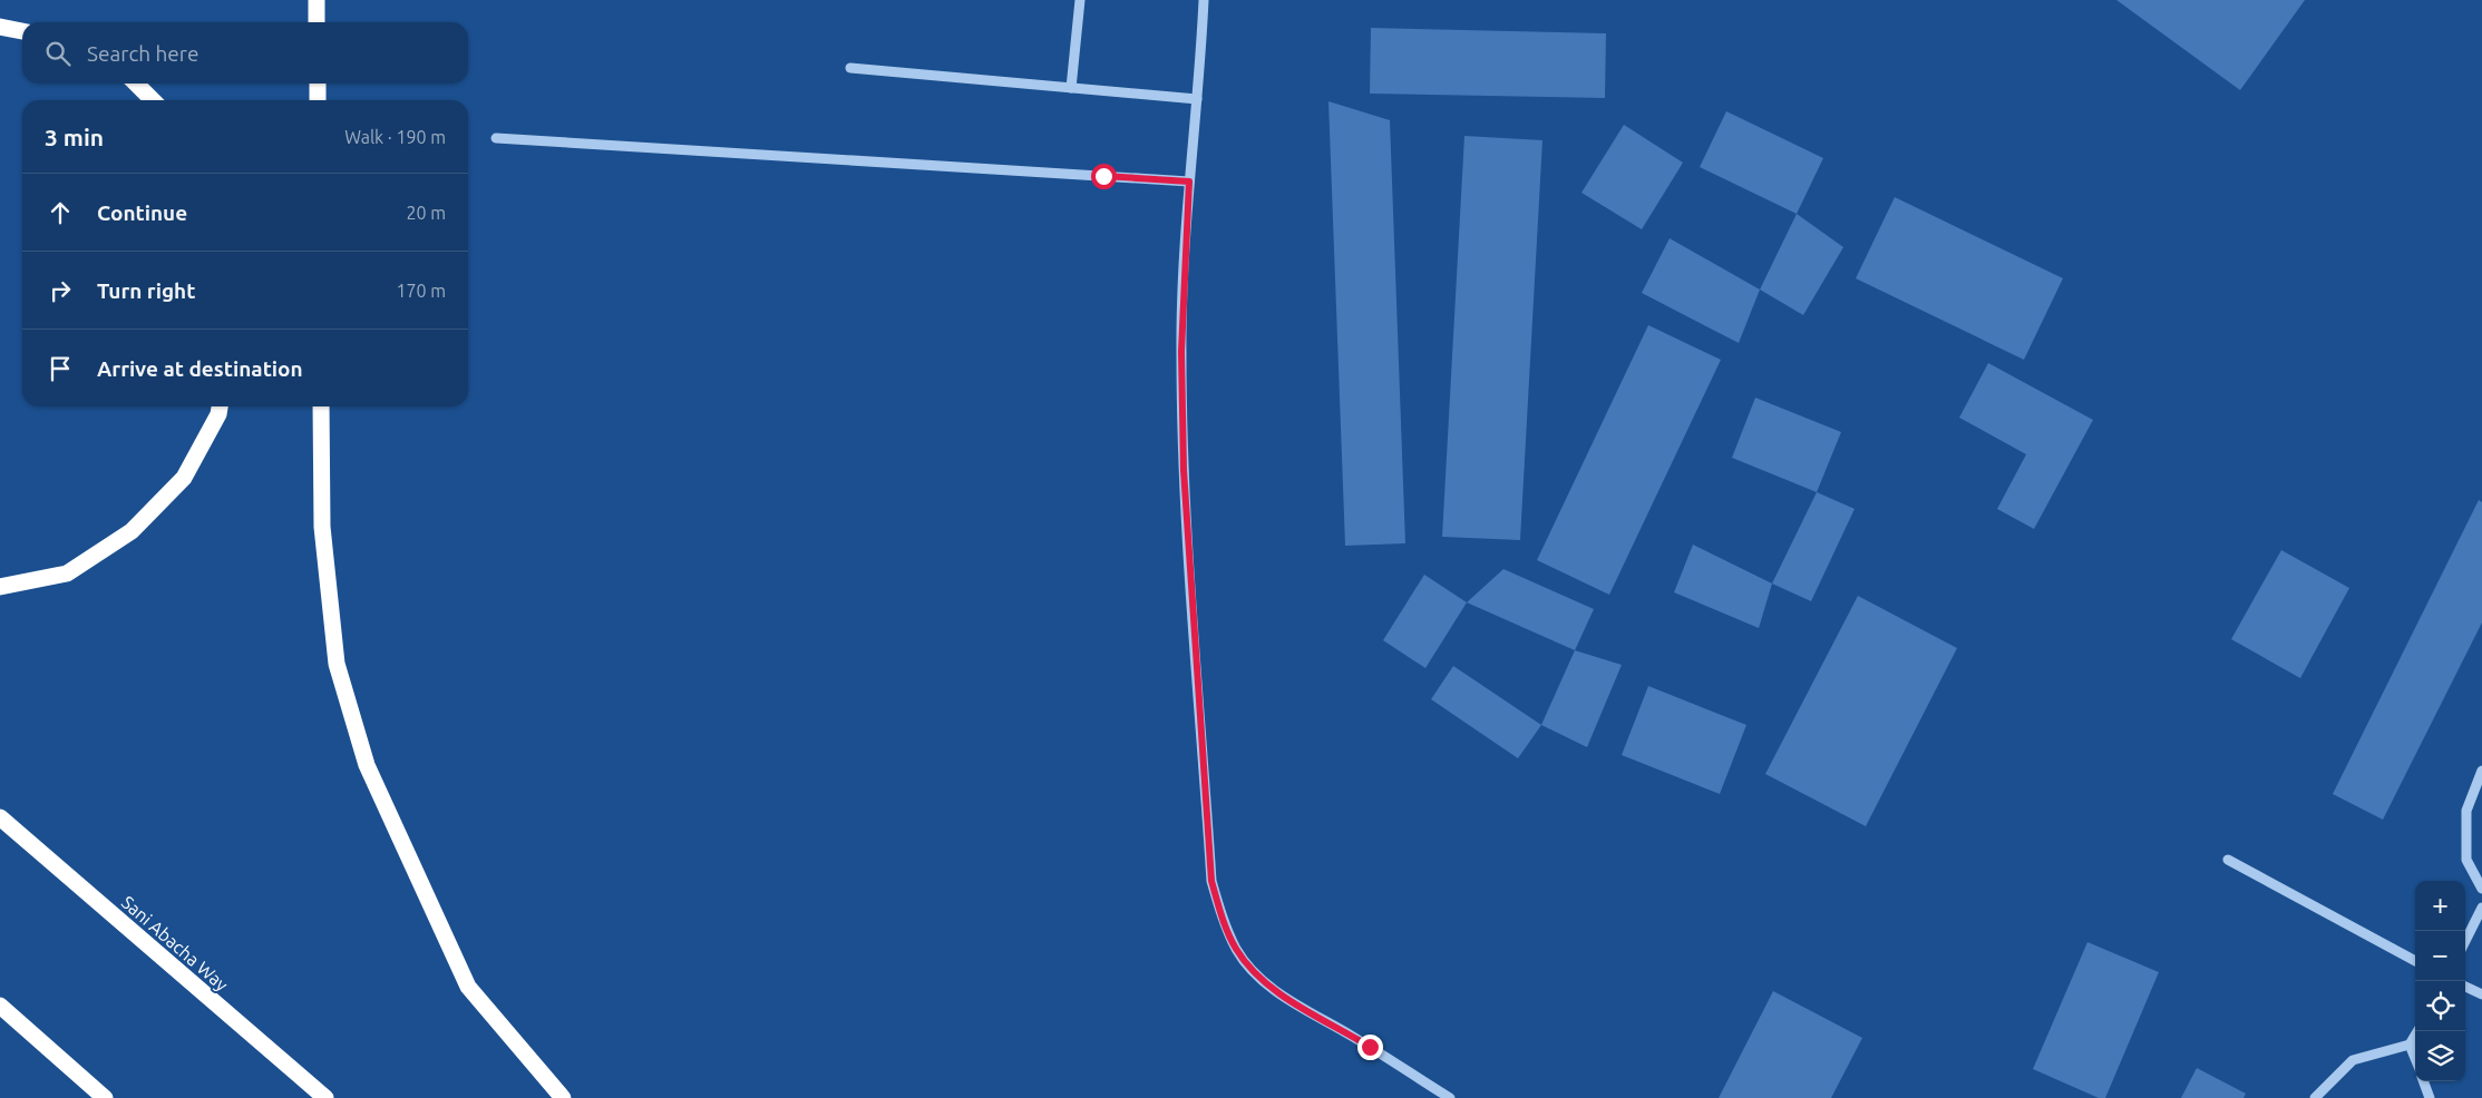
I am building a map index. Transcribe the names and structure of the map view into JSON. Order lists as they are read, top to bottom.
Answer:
{
  "streets": {
    "highway": ["Sani Abacha Way"]
  },
  "page": {
    "search": "Search here",
    "heading": ["3 min", "Walk · 190 m"],
    "list": [
      ["Continue", "20 m"],
      ["Turn right", "170 m"],
      "Arrive at destination"
    ],
    "map_buttons": ["+", "−"]
  }
}
